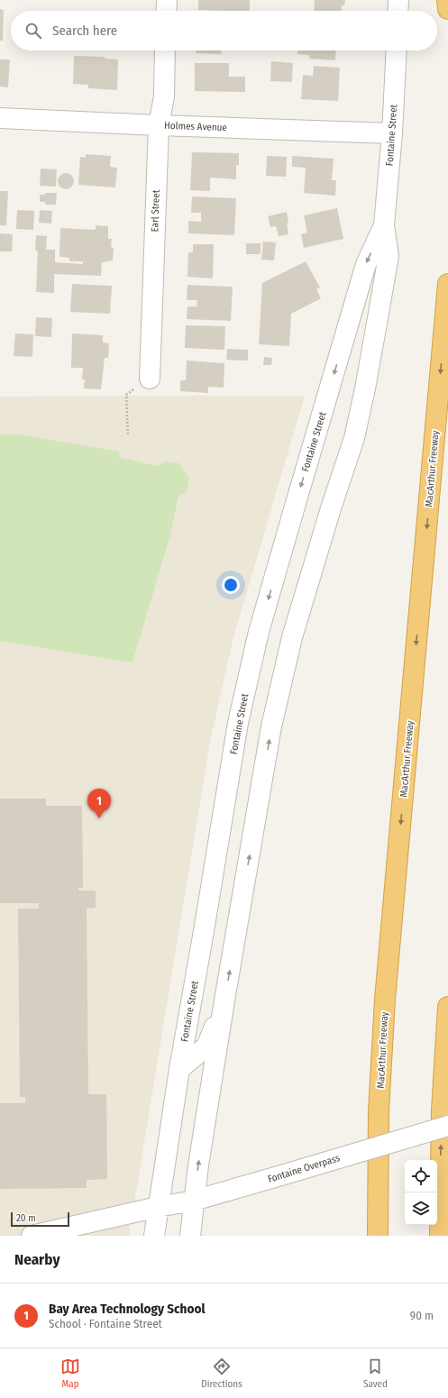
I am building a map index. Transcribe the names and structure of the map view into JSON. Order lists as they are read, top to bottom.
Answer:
{
  "streets": {
    "highway": ["MacArthur Freeway"],
    "street": [
      "Holmes Avenue",
      "Fontaine Street",
      "Earl Street",
      "Fontaine Overpass"
    ]
  },
  "crossings": [
    ["Holmes Avenue", "Fontaine Street"],
    ["Holmes Avenue", "Earl Street"],
    ["Fontaine Street", "Fontaine Overpass"]
  ],
  "one_way": ["MacArthur Freeway"],
  "scale_bar": "20 m",
  "page": {
    "search": "Search here",
    "pins": "1",
    "scale": "20 m",
    "heading": "Nearby",
    "list": [
      {
        "mark": "1",
        "name": "Bay Area Technology School",
        "note": "School · Fontaine Street",
        "value": "90 m"
      }
    ],
    "nav": ["Map", "Directions", "Saved"]
  }
}
